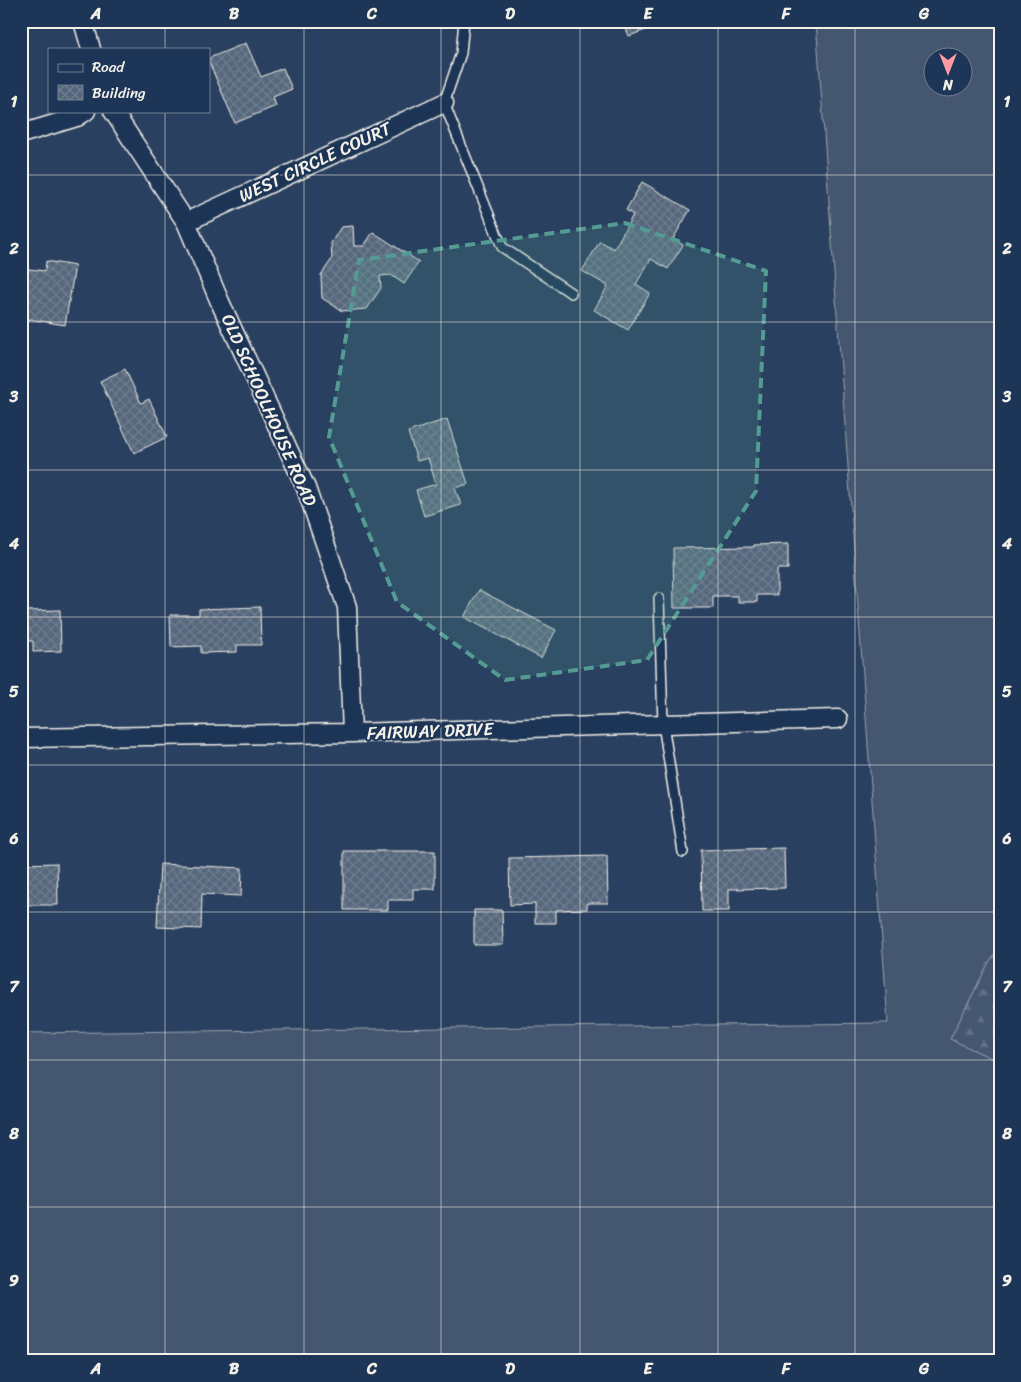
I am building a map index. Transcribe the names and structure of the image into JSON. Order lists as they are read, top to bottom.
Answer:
{
  "streets": {
    "street": ["WEST CIRCLE COURT", "OLD SCHOOLHOUSE ROAD", "FAIRWAY DRIVE"]
  },
  "crossings": [
    ["WEST CIRCLE COURT", "OLD SCHOOLHOUSE ROAD"],
    ["OLD SCHOOLHOUSE ROAD", "FAIRWAY DRIVE"]
  ],
  "legend": ["Road", "Building"],
  "north": "bottom",
  "grid": {
    "columns": [
      "A",
      "B",
      "C",
      "D",
      "E",
      "F",
      "G"
    ],
    "rows": [
      "1",
      "2",
      "3",
      "4",
      "5",
      "6",
      "7",
      "8",
      "9"
    ]
  }
}
